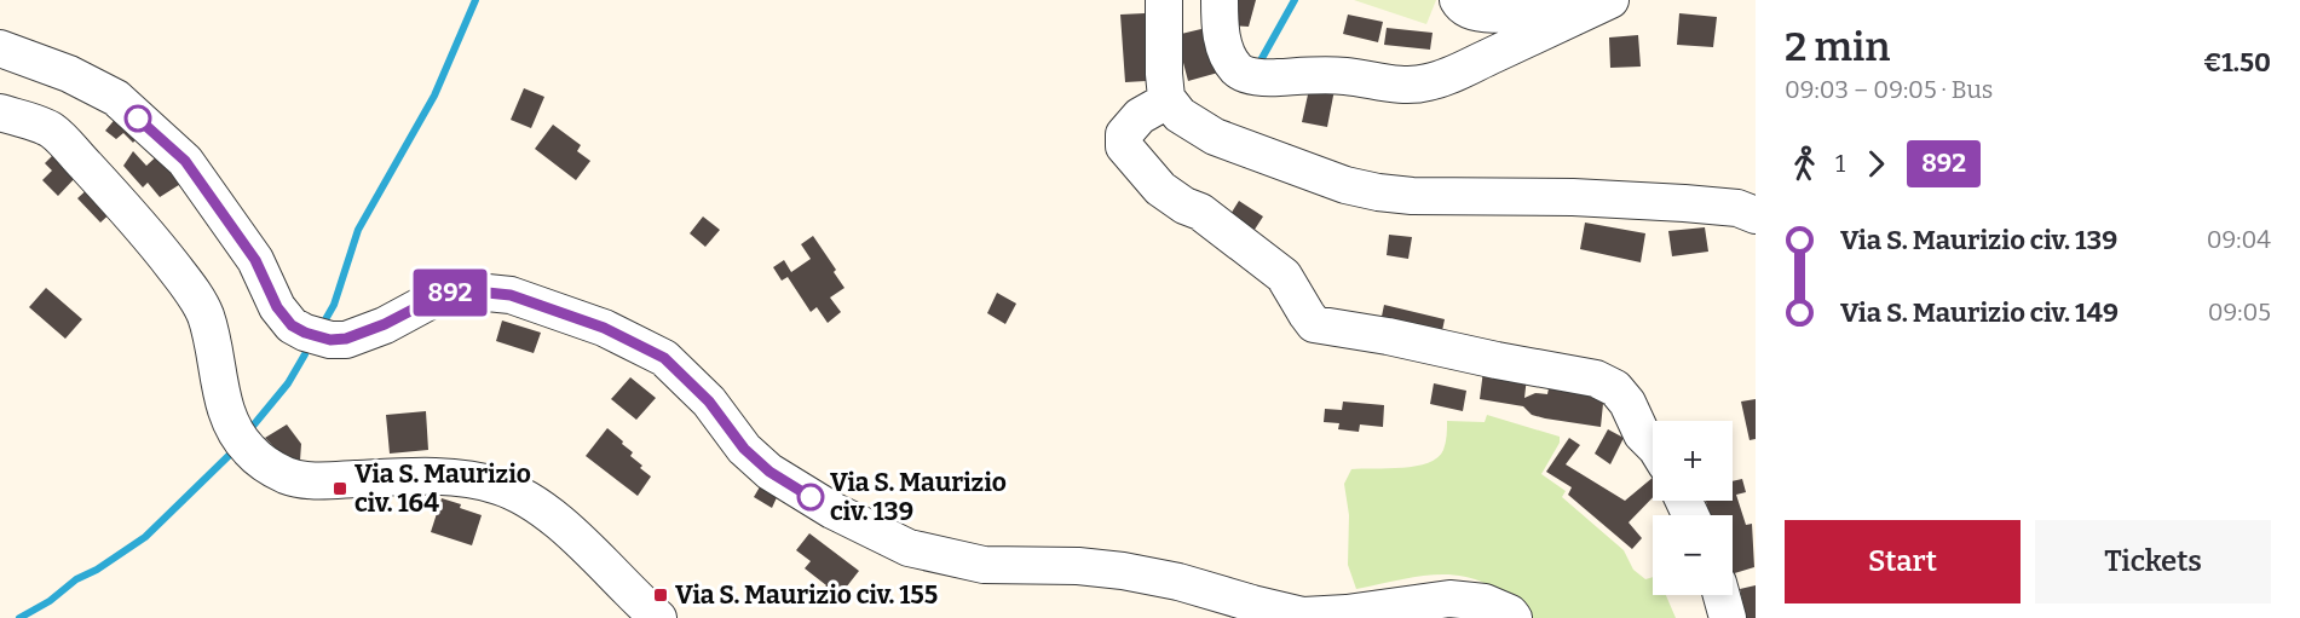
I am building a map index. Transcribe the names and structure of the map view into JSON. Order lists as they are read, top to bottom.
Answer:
{
  "places": {
    "transit": ["Via S. Maurizio civ. 164", "Via S. Maurizio civ. 155"],
    "other": ["Via S. Maurizio civ. 139"]
  },
  "lines": ["bus line 892"],
  "page": {
    "on_map": "892",
    "heading": ["2 min", "09:03 – 09:05 · Bus", "€1.50"],
    "legs": ["1", "892"],
    "list": [
      {
        "name": "Via S. Maurizio civ. 139",
        "value": "09:04"
      },
      {
        "name": "Via S. Maurizio civ. 149",
        "value": "09:05"
      }
    ],
    "map_buttons": ["+", "−"],
    "buttons": ["Start", "Tickets"]
  }
}
